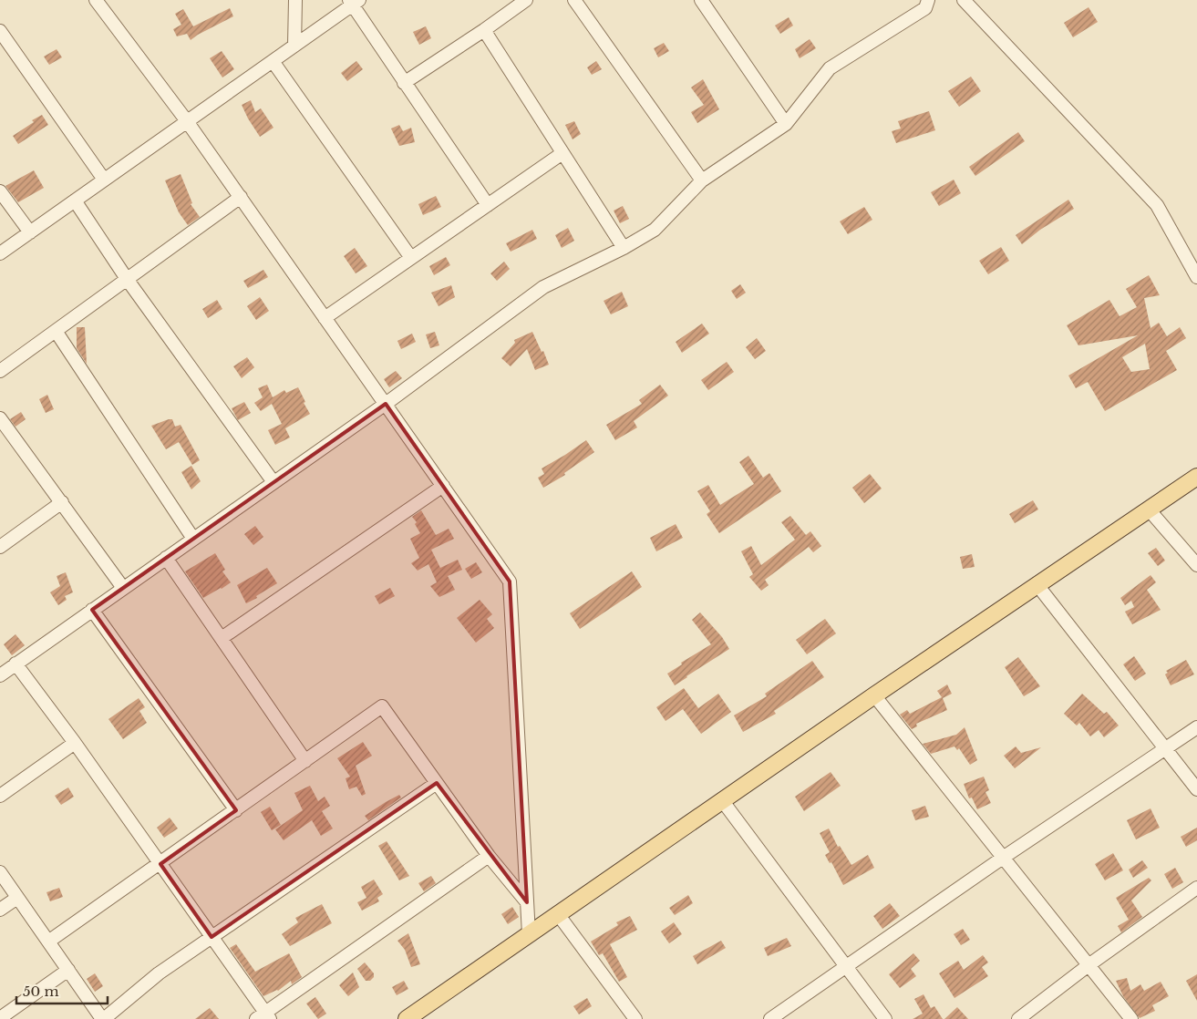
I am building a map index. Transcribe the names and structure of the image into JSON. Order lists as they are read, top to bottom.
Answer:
{
  "scale_bar": "50 m"
}
